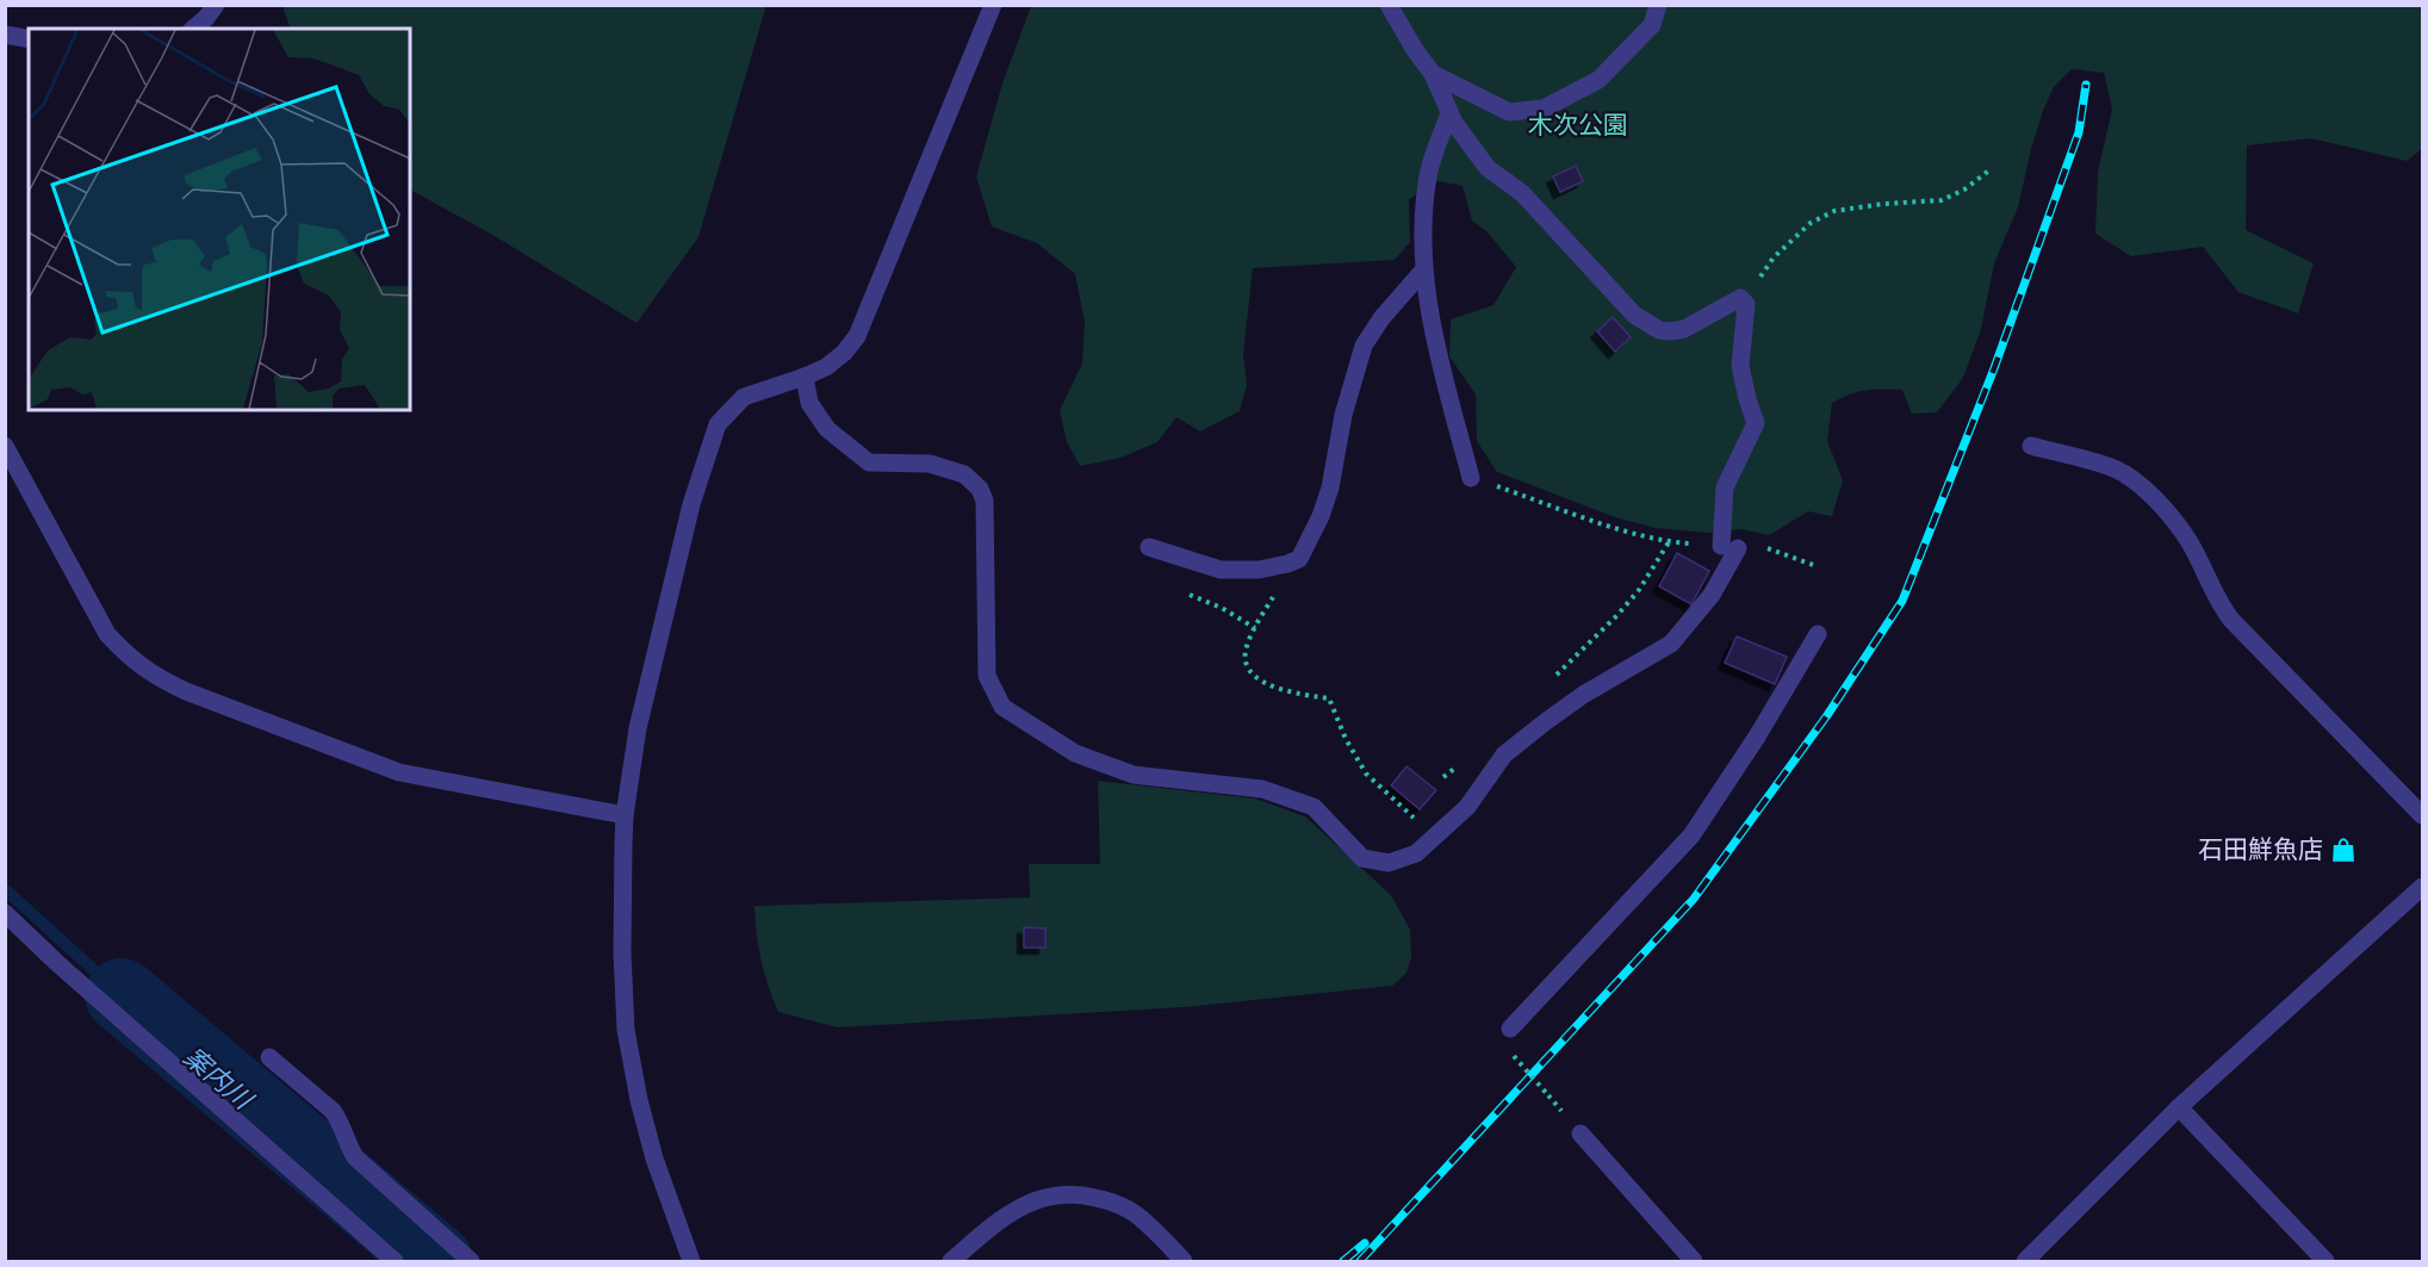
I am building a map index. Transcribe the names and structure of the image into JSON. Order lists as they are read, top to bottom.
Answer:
{
  "water": ["案内川"],
  "parks": ["木次公園"],
  "places": {
    "shop": ["石田鮮魚店"]
  }
}
